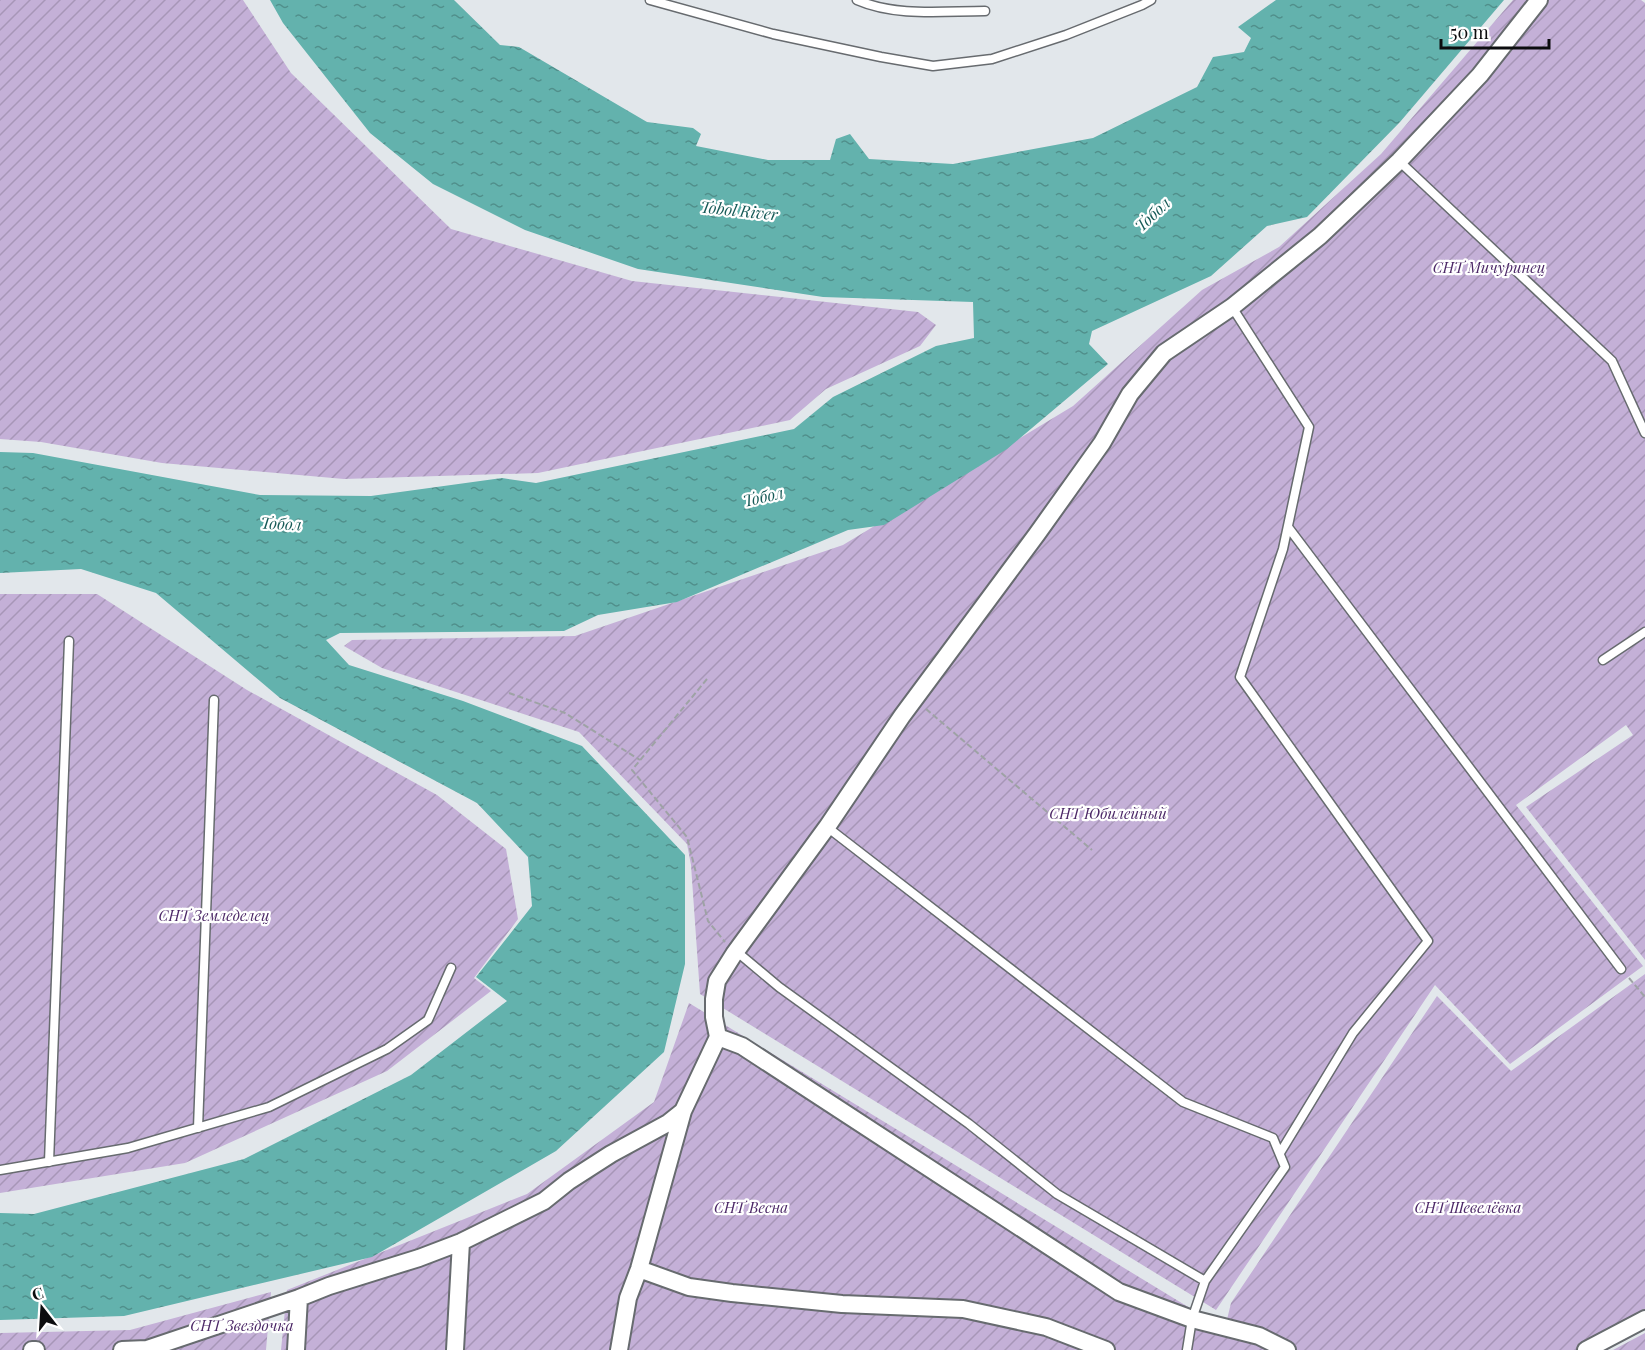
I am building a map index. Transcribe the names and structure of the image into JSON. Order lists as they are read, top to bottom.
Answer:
{
  "water": ["Tobol River", "Тобол"],
  "parks": [
    "СНТ Мичуринец",
    "СНТ Юбилейный",
    "СНТ Земледелец",
    "СНТ Весна",
    "СНТ Шевелёвка",
    "СНТ Звездочка"
  ],
  "scale_bar": "50 m",
  "north": "top"
}
